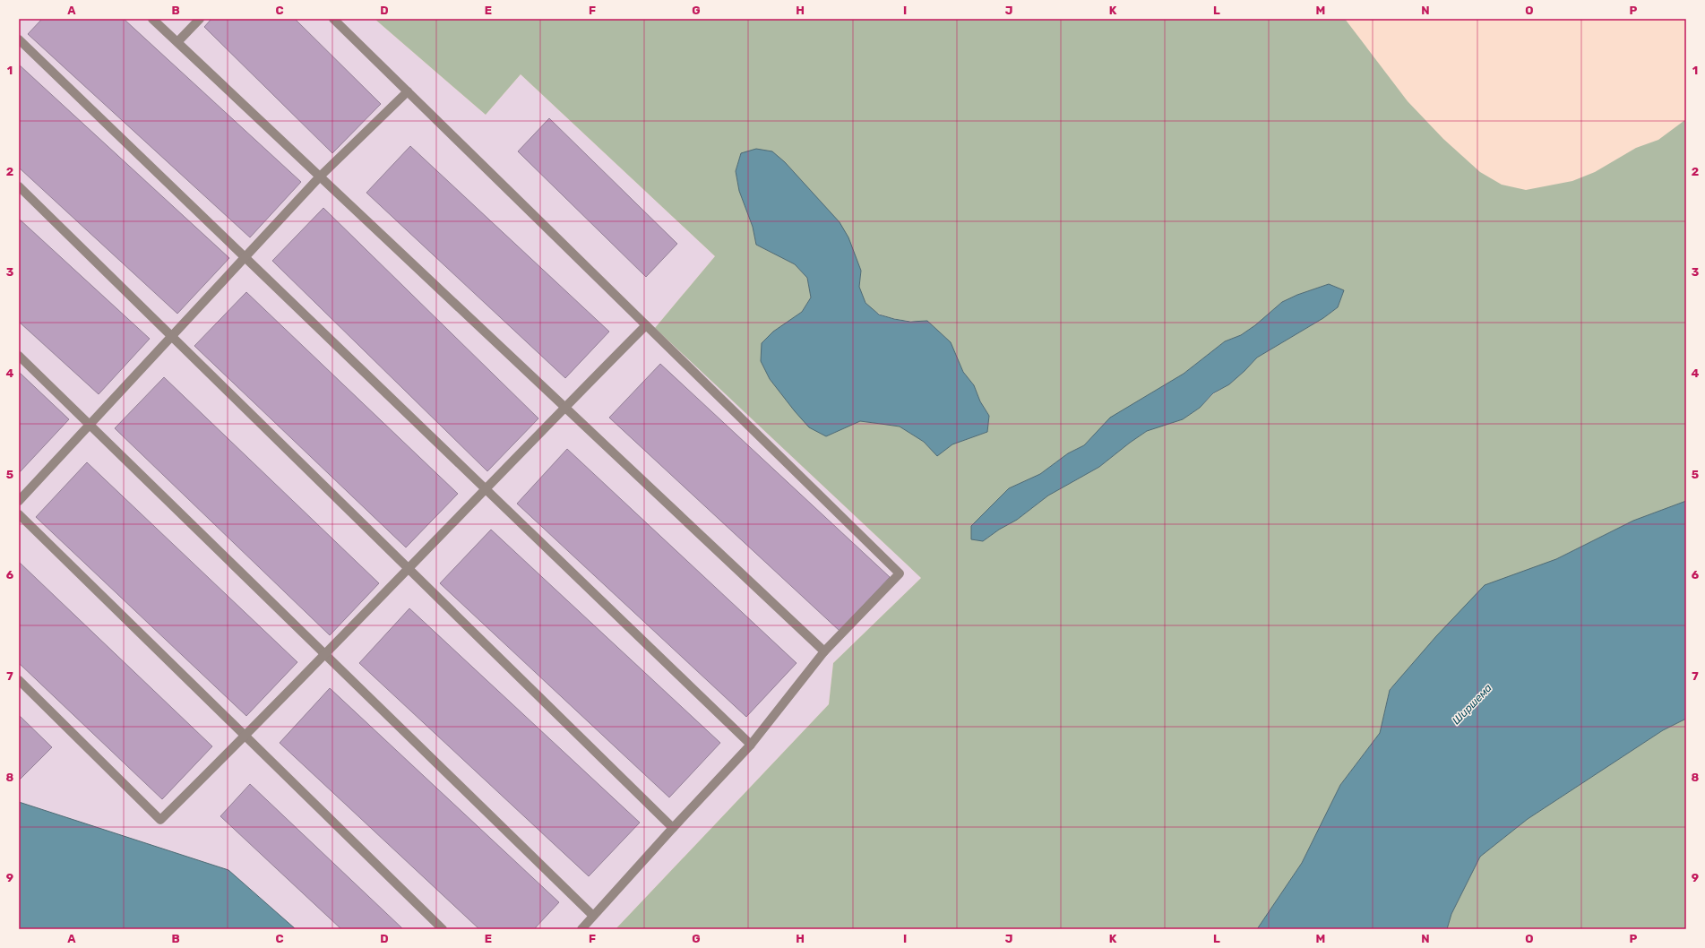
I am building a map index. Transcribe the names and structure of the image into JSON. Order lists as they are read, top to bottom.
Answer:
{
  "water": ["Ширшема"],
  "grid": {
    "columns": [
      "A",
      "B",
      "C",
      "D",
      "E",
      "F",
      "G",
      "H",
      "I",
      "J",
      "K",
      "L",
      "M",
      "N",
      "O",
      "P"
    ],
    "rows": [
      "1",
      "2",
      "3",
      "4",
      "5",
      "6",
      "7",
      "8",
      "9"
    ]
  }
}
